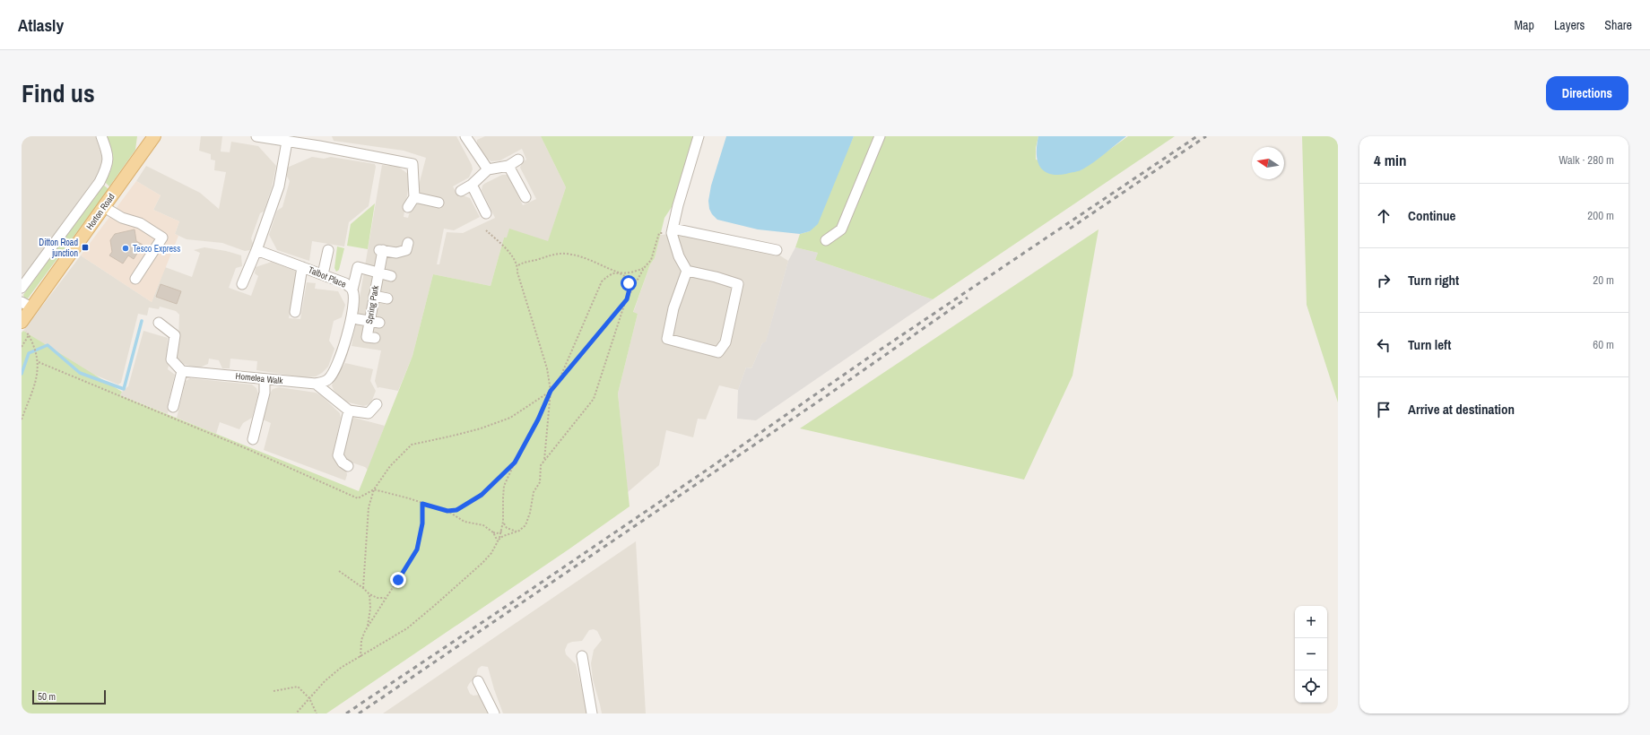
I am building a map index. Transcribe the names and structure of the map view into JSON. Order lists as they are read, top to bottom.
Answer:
{
  "streets": {
    "main road": ["Horton Road"],
    "street": ["Talbot Place", "Spring Park", "Homelea Walk"]
  },
  "crossings": [
    ["Talbot Place", "Spring Park"],
    ["Talbot Place", "Homelea Walk"]
  ],
  "places": {
    "transit": ["Ditton Road junction"],
    "other": ["Tesco Express"]
  },
  "scale_bar": "50 m",
  "north": "left",
  "page": {
    "header": "Atlasly",
    "nav": ["Map", "Layers", "Share"],
    "title": "Find us",
    "buttons": "Directions",
    "heading": ["4 min", "Walk · 280 m"],
    "list": [
      ["Continue", "200 m"],
      ["Turn right", "20 m"],
      ["Turn left", "60 m"],
      "Arrive at destination"
    ],
    "map_buttons": ["+", "−"],
    "scale": "50 m"
  }
}
